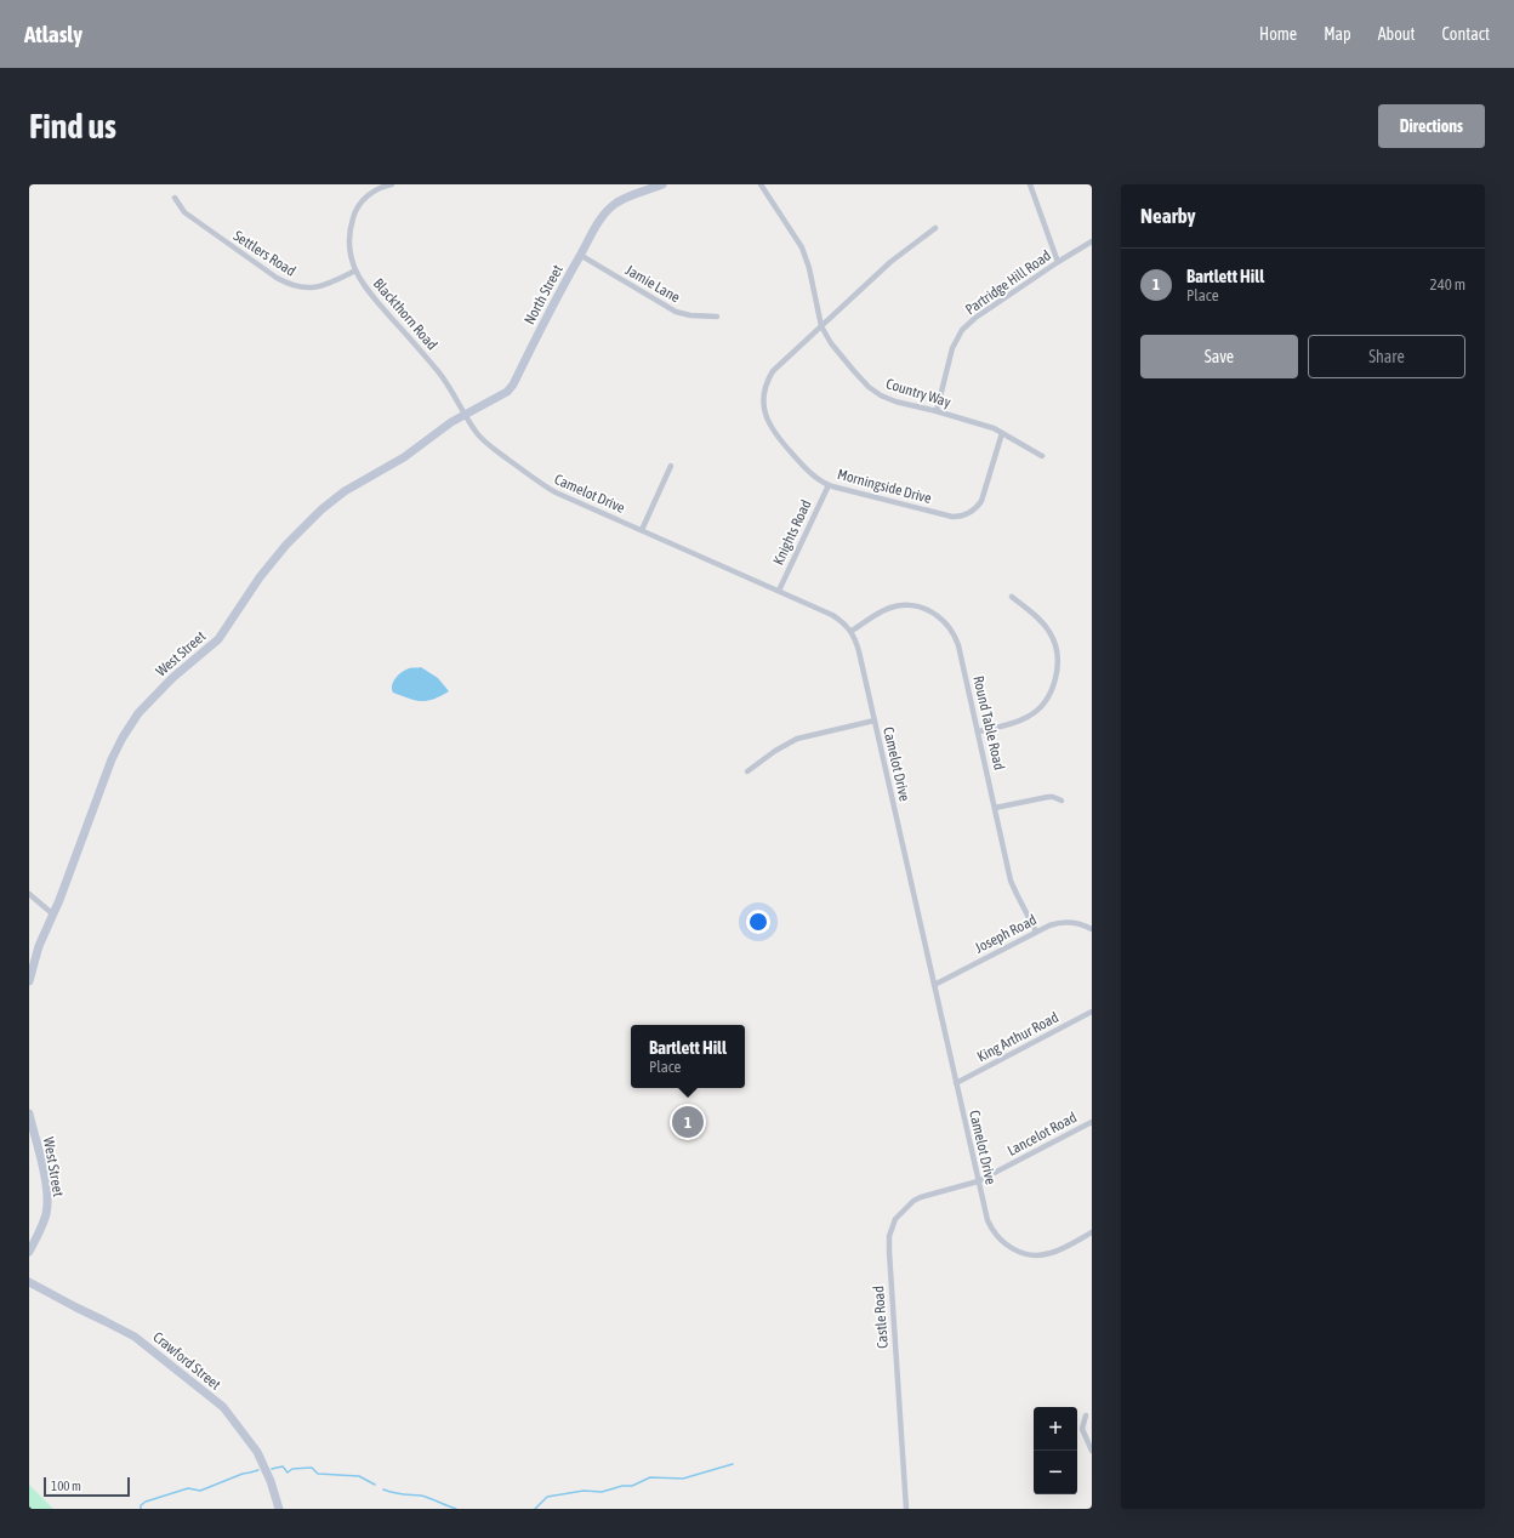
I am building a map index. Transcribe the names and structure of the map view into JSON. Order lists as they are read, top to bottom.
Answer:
{
  "streets": {
    "street": [
      "Settlers Road",
      "Partridge Hill Road",
      "Jamie Lane",
      "North Street",
      "Blackthorn Road",
      "Country Way",
      "Morningside Drive",
      "Camelot Drive",
      "Knights Road",
      "West Street",
      "Round Table Road",
      "Joseph Road",
      "King Arthur Road",
      "Lancelot Road",
      "Castle Road",
      "Crawford Street"
    ]
  },
  "crossings": [
    ["Settlers Road", "Blackthorn Road"],
    ["Partridge Hill Road", "Country Way"],
    ["Jamie Lane", "North Street"],
    ["North Street", "Blackthorn Road"],
    ["North Street", "Camelot Drive"],
    ["North Street", "West Street"],
    ["Blackthorn Road", "Camelot Drive"],
    ["Country Way", "Morningside Drive"],
    ["Morningside Drive", "Knights Road"],
    ["Camelot Drive", "Knights Road"],
    ["Camelot Drive", "Round Table Road"],
    ["Camelot Drive", "Joseph Road"],
    ["Camelot Drive", "King Arthur Road"],
    ["Camelot Drive", "Lancelot Road"],
    ["Camelot Drive", "Castle Road"],
    ["Round Table Road", "Joseph Road"],
    ["Lancelot Road", "Castle Road"]
  ],
  "scale_bar": "100 m",
  "page": {
    "header": "Atlasly",
    "nav": [
      "Home",
      "Map",
      "About",
      "Contact"
    ],
    "buttons": [
      "Directions",
      ["Save", "Share"]
    ],
    "title": "Find us",
    "heading": "Nearby",
    "list": [
      {
        "mark": "1",
        "name": "Bartlett Hill",
        "note": "Place",
        "value": "240 m"
      }
    ],
    "popup": ["Bartlett Hill", "Place"],
    "pins": "1",
    "map_buttons": ["+", "−"],
    "scale": "100 m"
  }
}
